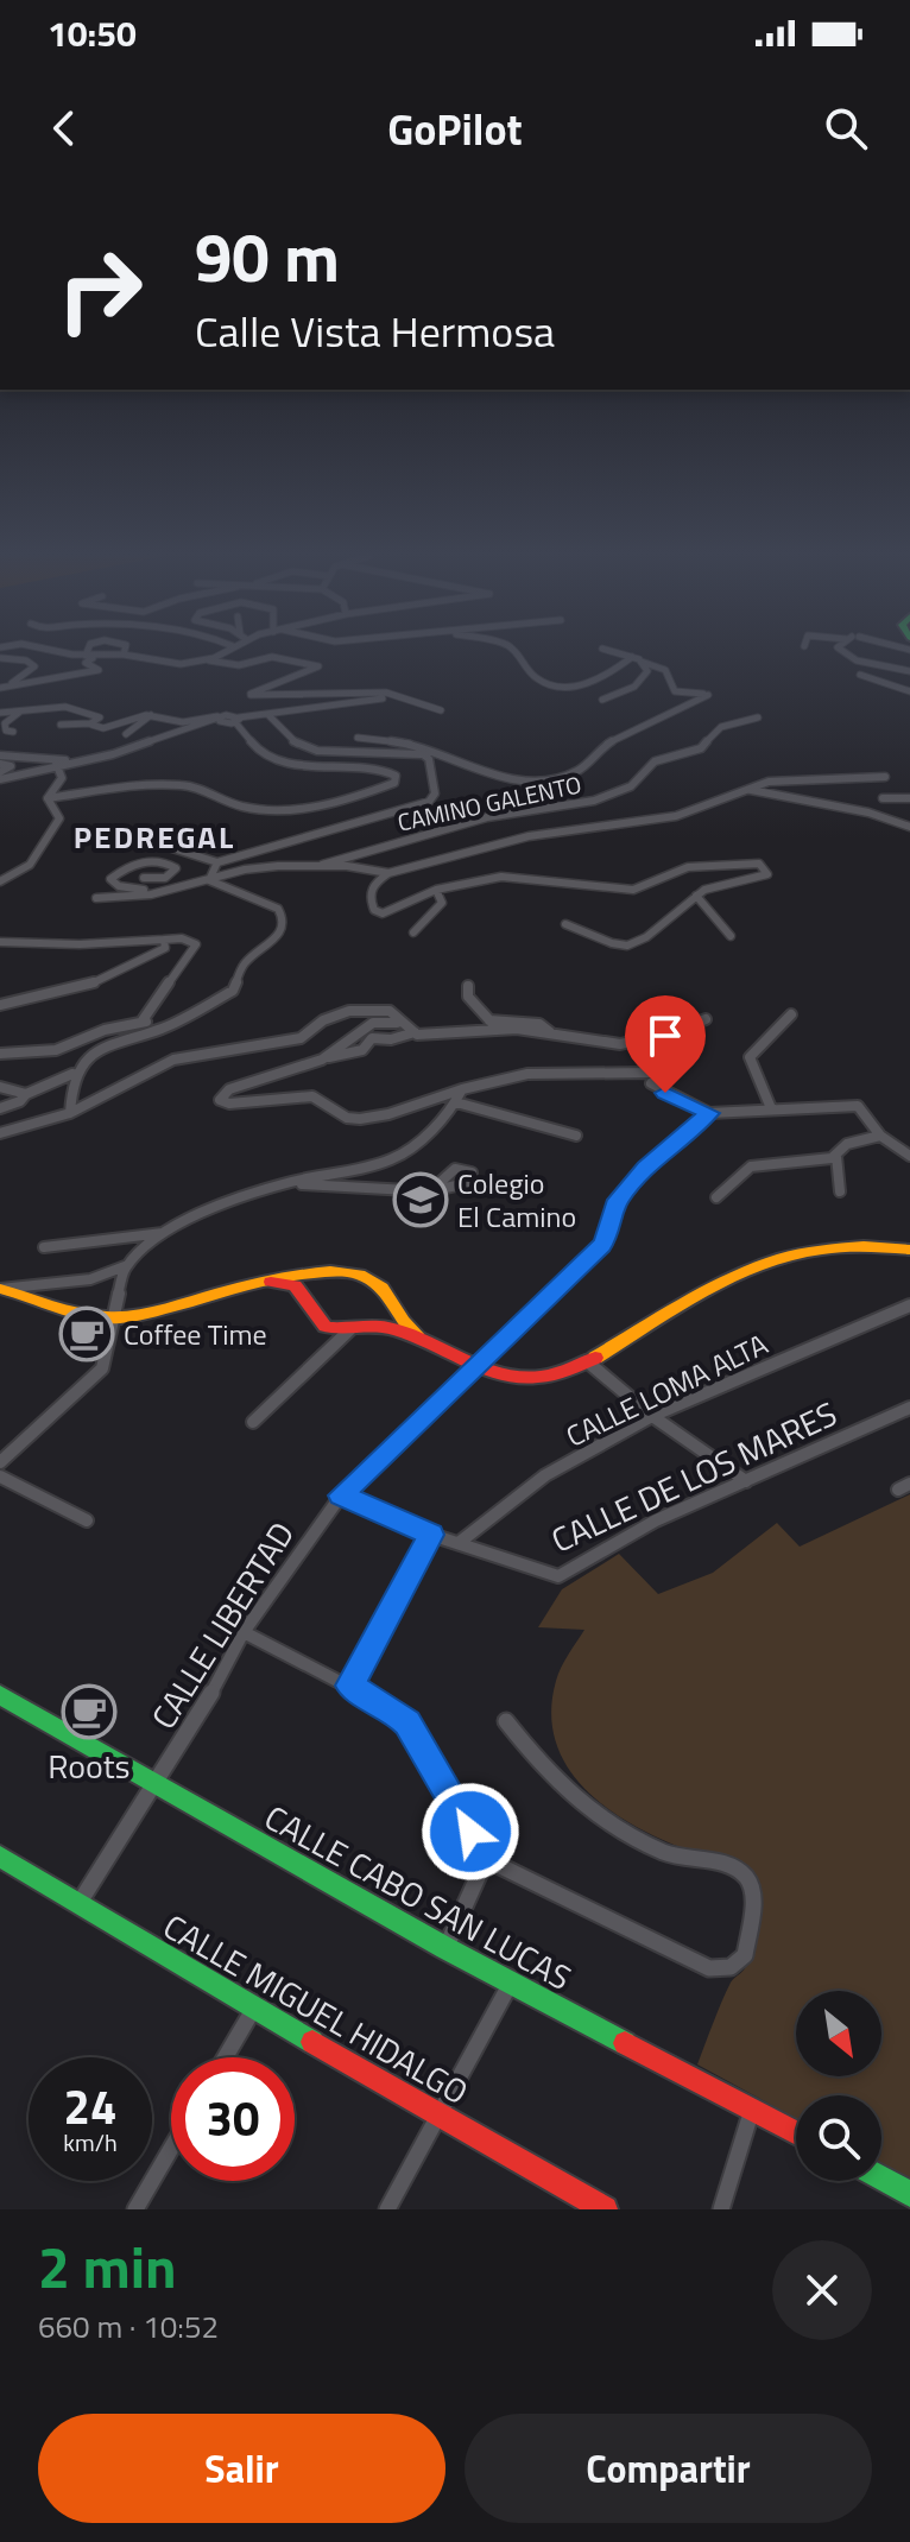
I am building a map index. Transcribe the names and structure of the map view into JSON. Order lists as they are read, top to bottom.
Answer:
{
  "streets": {
    "street": [
      "CAMINO GALENTO",
      "CALLE LOMA ALTA",
      "CALLE DE LOS MARES",
      "CALLE LIBERTAD",
      "CALLE CABO SAN LUCAS",
      "CALLE MIGUEL HIDALGO"
    ]
  },
  "crossings": [
    ["CALLE LOMA ALTA", "CALLE DE LOS MARES"],
    ["CALLE DE LOS MARES", "CALLE LIBERTAD"],
    ["CALLE LIBERTAD", "CALLE CABO SAN LUCAS"],
    ["CALLE LIBERTAD", "CALLE MIGUEL HIDALGO"]
  ],
  "districts": ["PEDREGAL"],
  "places": {
    "school or university": ["Colegio El Camino"],
    "cafe": ["Coffee Time", "Roots"]
  },
  "north": "bottom right",
  "page": {
    "status": "10:50",
    "header": "GoPilot",
    "turn": ["90 m", "Calle Vista Hermosa"],
    "speed": "24 km/h",
    "limit": "30",
    "heading": ["2 min", "660 m · 10:52"],
    "buttons": ["Salir", "Compartir"]
  }
}
